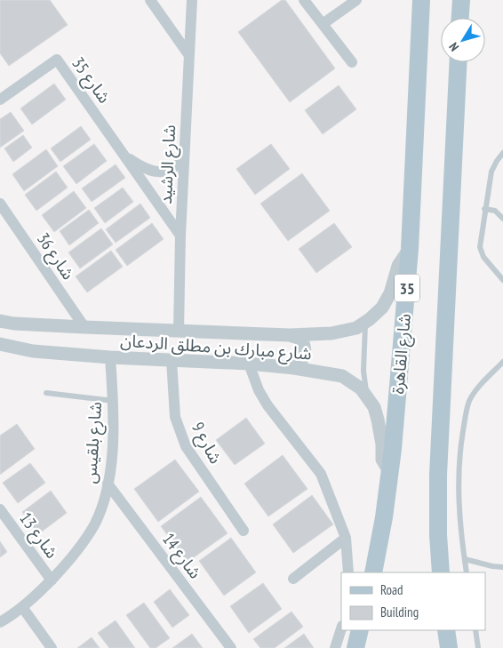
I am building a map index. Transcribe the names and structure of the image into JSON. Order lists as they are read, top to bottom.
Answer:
{
  "streets": {
    "main road": ["35", "شارع القاهرة"],
    "street": [
      "شارع 35",
      "شارع الرشيد",
      "شارع 36",
      "شارع مبارك بن مطلق الردعان",
      "شارع بلقيس",
      "شارع 9",
      "شارع 13",
      "شارع 14"
    ]
  },
  "crossings": [
    ["شارع 35", "شارع الرشيد"],
    ["شارع الرشيد", "شارع مبارك بن مطلق الردعان"],
    ["شارع 36", "شارع مبارك بن مطلق الردعان"],
    ["شارع مبارك بن مطلق الردعان", "شارع القاهرة"],
    ["شارع مبارك بن مطلق الردعان", "شارع بلقيس"],
    ["شارع مبارك بن مطلق الردعان", "شارع 9"],
    ["شارع بلقيس", "شارع 13"],
    ["شارع بلقيس", "شارع 14"]
  ],
  "legend": ["Road", "Building"],
  "north": "bottom left"
}
